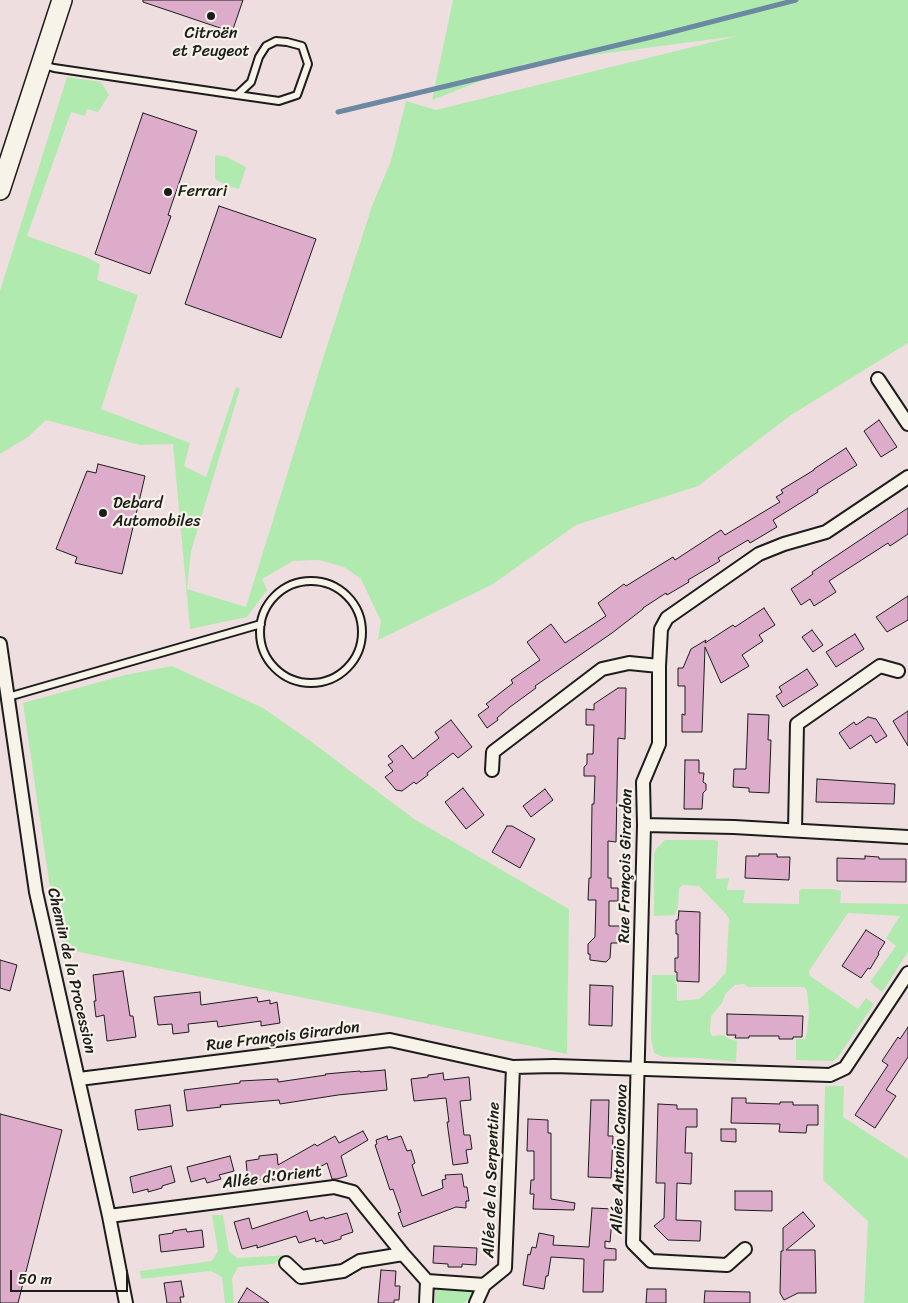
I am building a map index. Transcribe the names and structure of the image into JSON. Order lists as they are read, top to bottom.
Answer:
{
  "streets": {
    "street": [
      "Rue François Girardon",
      "Chemin de la Procession",
      "Allée Antonio Canova",
      "Allée d'Orient",
      "Allée de la Serpentine"
    ]
  },
  "crossings": [
    ["Rue François Girardon", "Chemin de la Procession"],
    ["Rue François Girardon", "Allée Antonio Canova"],
    ["Rue François Girardon", "Allée de la Serpentine"],
    ["Chemin de la Procession", "Allée d'Orient"]
  ],
  "places": ["Citroën et Peugeot", "Ferrari", "Debard Automobiles"],
  "scale_bar": "50 m"
}
